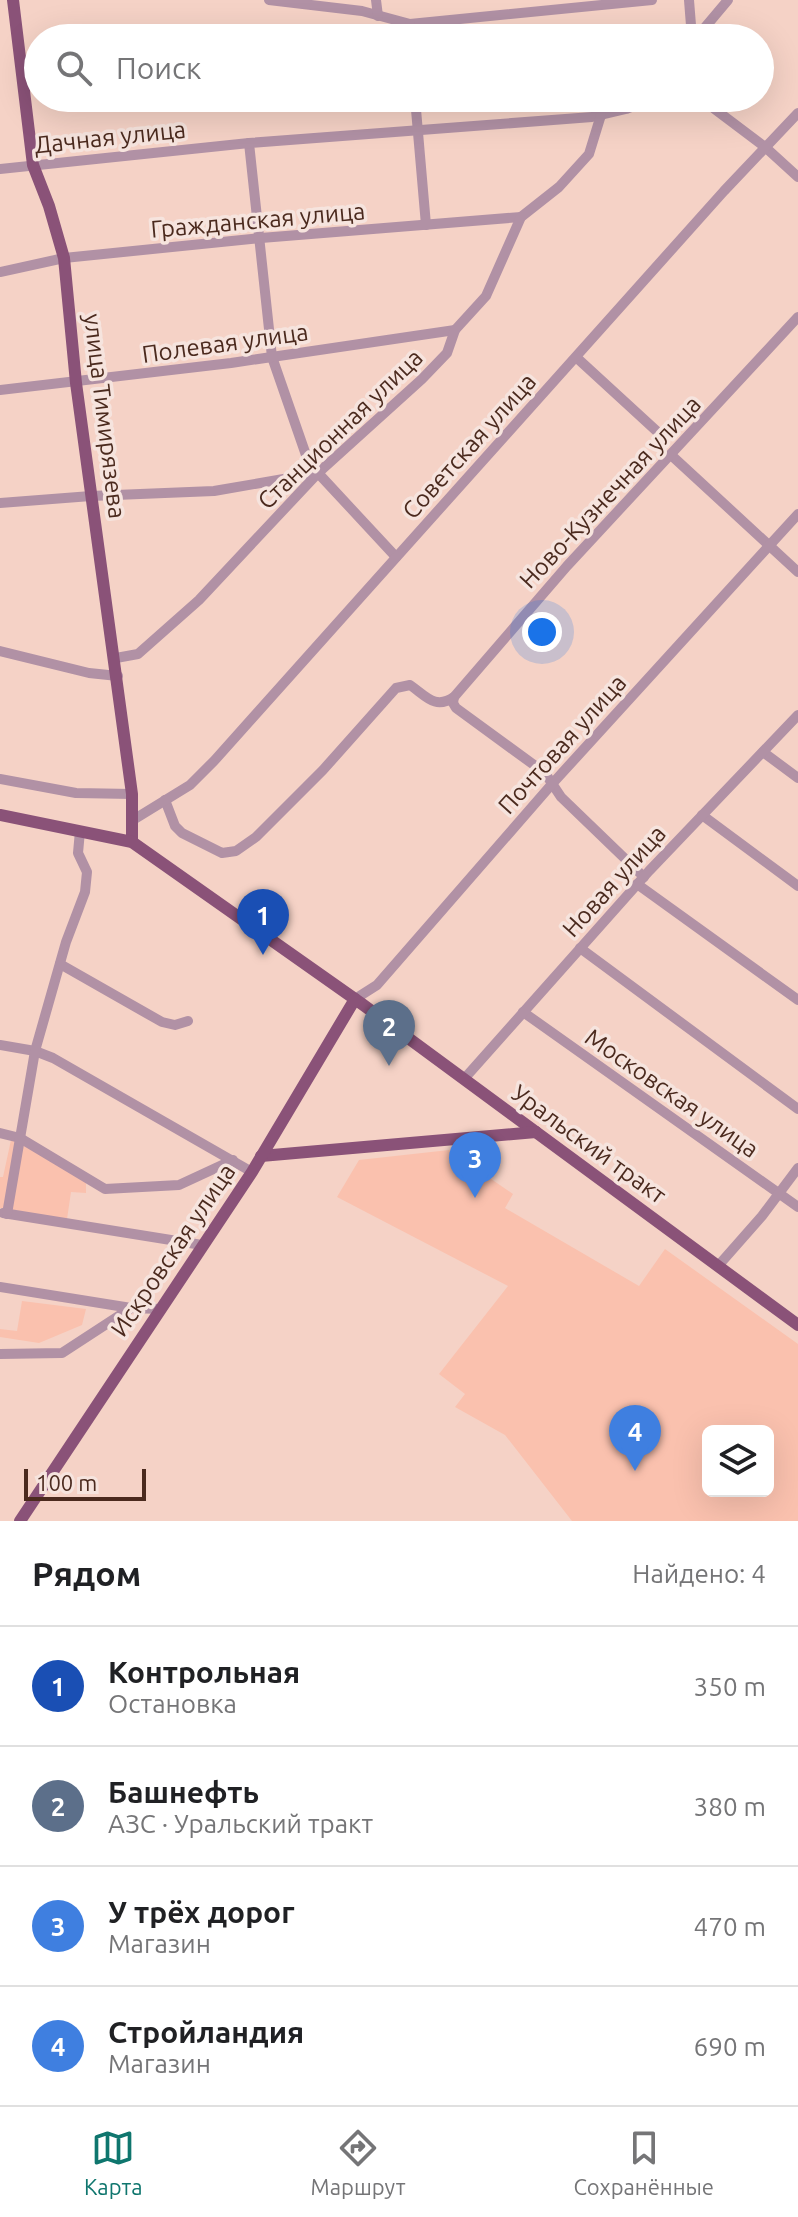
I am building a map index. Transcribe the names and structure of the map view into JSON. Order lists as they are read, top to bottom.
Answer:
{
  "streets": {
    "main road": ["улица Тимирязева", "Уральский тракт", "Искровская улица"],
    "street": [
      "Дачная улица",
      "Гражданская улица",
      "Полевая улица",
      "Станционная улица",
      "Советская улица",
      "Ново-Кузнечная улица",
      "Почтовая улица",
      "Новая улица",
      "Московская улица"
    ]
  },
  "crossings": [
    ["Дачная улица", "улица Тимирязева"],
    ["Дачная улица", "Станционная улица"],
    ["Гражданская улица", "улица Тимирязева"],
    ["Гражданская улица", "Станционная улица"],
    ["Полевая улица", "улица Тимирязева"],
    ["Полевая улица", "Станционная улица"],
    ["улица Тимирязева", "Станционная улица"],
    ["улица Тимирязева", "Советская улица"],
    ["улица Тимирязева", "Уральский тракт"],
    ["Почтовая улица", "Уральский тракт"],
    ["Почтовая улица", "Искровская улица"],
    ["Новая улица", "Московская улица"],
    ["Новая улица", "Уральский тракт"],
    ["Уральский тракт", "Искровская улица"]
  ],
  "scale_bar": "100 m",
  "page": {
    "search": "Поиск",
    "pins": [
      "1",
      "2",
      "3",
      "4"
    ],
    "scale": "100 m",
    "heading": ["Рядом", "Найдено: 4"],
    "list": [
      {
        "mark": "1",
        "name": "Контрольная",
        "note": "Остановка",
        "value": "350 m"
      },
      {
        "mark": "2",
        "name": "Башнефть",
        "note": "АЗС · Уральский тракт",
        "value": "380 m"
      },
      {
        "mark": "3",
        "name": "У трёх дорог",
        "note": "Магазин",
        "value": "470 m"
      },
      {
        "mark": "4",
        "name": "Стройландия",
        "note": "Магазин",
        "value": "690 m"
      }
    ],
    "nav": ["Карта", "Маршрут", "Сохранённые"]
  }
}
